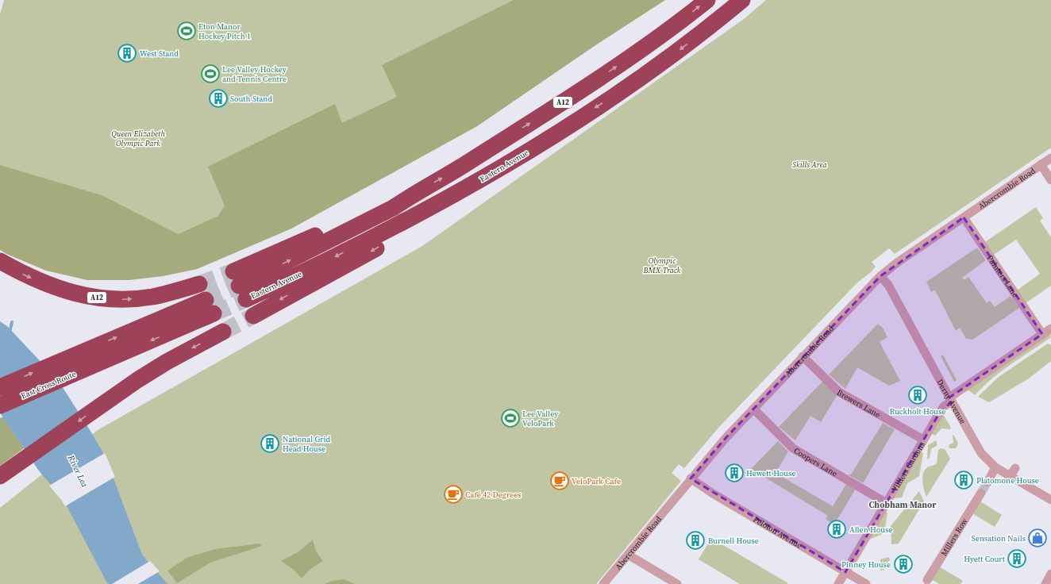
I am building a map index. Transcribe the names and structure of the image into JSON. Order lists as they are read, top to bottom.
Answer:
{
  "streets": {
    "highway": ["A12", "Eastern Avenue", "East Cross Route"],
    "street": [
      "Abercrombie Road",
      "Painters Lane",
      "Derny Avenue",
      "Brewers Lane",
      "Coopers Lane",
      "Villiers Gardens",
      "Peloton Avenue",
      "Millers Row"
    ]
  },
  "crossings": [
    ["A12", "Eastern Avenue"],
    ["Abercrombie Road", "Painters Lane"],
    ["Abercrombie Road", "Derny Avenue"],
    ["Abercrombie Road", "Brewers Lane"],
    ["Abercrombie Road", "Coopers Lane"],
    ["Abercrombie Road", "Peloton Avenue"],
    ["Painters Lane", "Villiers Gardens"],
    ["Derny Avenue", "Villiers Gardens"],
    ["Brewers Lane", "Villiers Gardens"],
    ["Coopers Lane", "Villiers Gardens"],
    ["Villiers Gardens", "Peloton Avenue"]
  ],
  "districts": ["Chobham Manor"],
  "water": ["River Lea"],
  "parks": ["Queen Elizabeth Olympic Park", "Skills Area", "Olympic BMX Track"],
  "places": {
    "sports": ["Eton Manor Hockey Pitch 1", "Lee Valley Hockey and Tennis Centre", "Lee Valley VeloPark"],
    "building": [
      "West Stand",
      "South Stand",
      "Ruckholt House",
      "National Grid Head House",
      "Hewett House",
      "Platomone House",
      "Allen House",
      "Burnell House",
      "Hyett Court",
      "Pinney House"
    ],
    "cafe": ["VeloPark Cafe", "Café 42 Degrees"],
    "shop": ["Sensation Nails"]
  }
}
